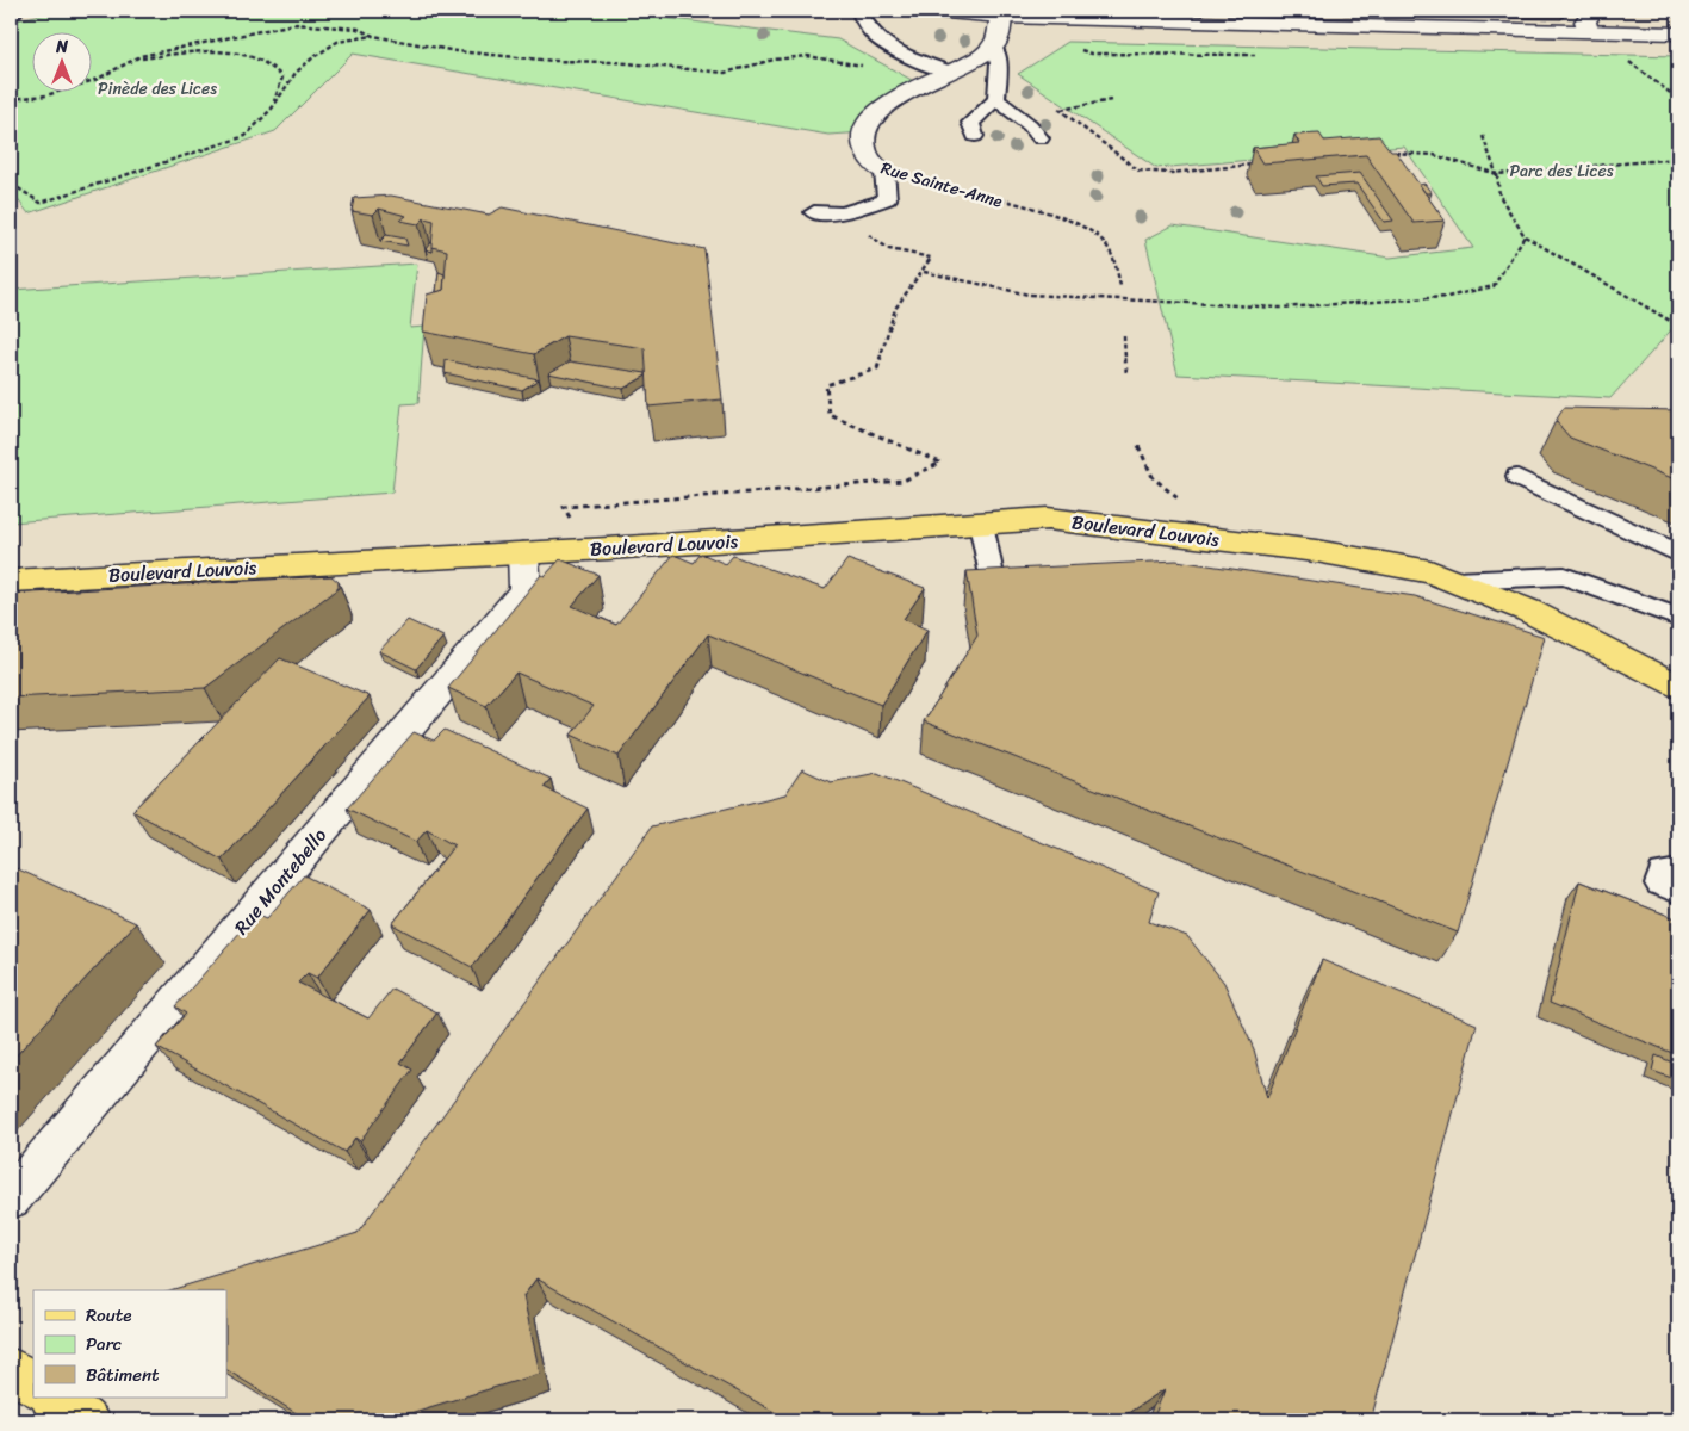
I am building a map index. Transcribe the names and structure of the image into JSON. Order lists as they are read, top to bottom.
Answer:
{
  "streets": {
    "main road": ["Boulevard Louvois"],
    "street": ["Rue Sainte-Anne", "Rue Montebello"]
  },
  "crossings": [
    ["Boulevard Louvois", "Rue Montebello"]
  ],
  "parks": ["Pinède des Lices", "Parc des Lices"],
  "legend": ["Route", "Parc", "Bâtiment"],
  "north": "top"
}
